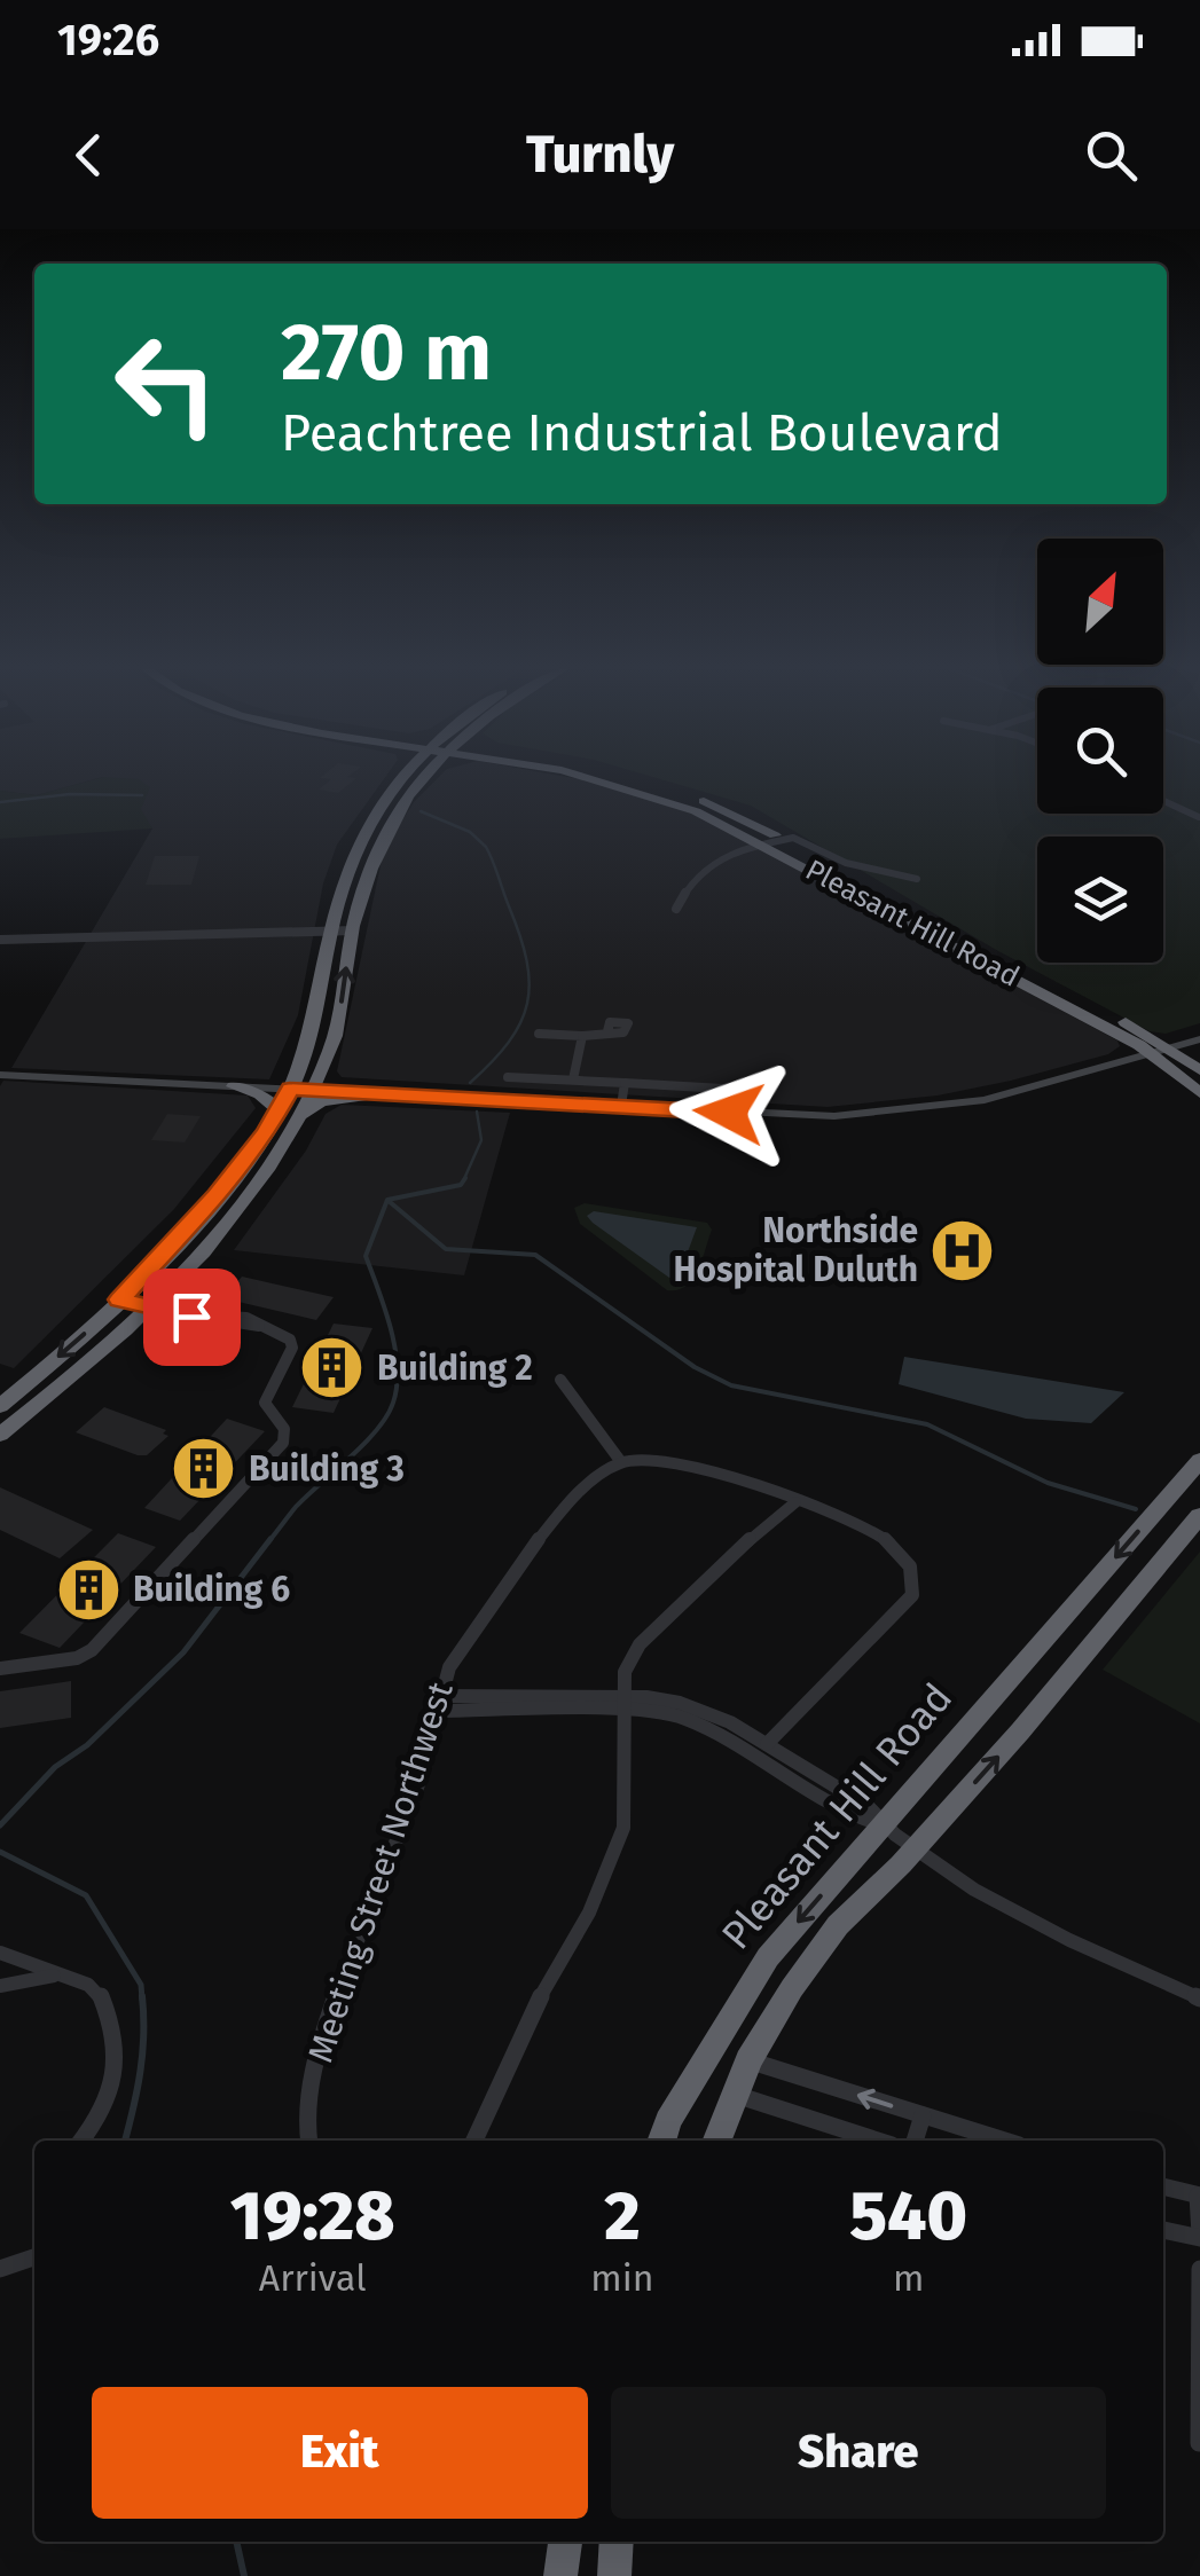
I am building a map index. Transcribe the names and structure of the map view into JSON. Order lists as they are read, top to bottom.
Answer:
{
  "streets": {
    "highway": ["Pleasant Hill Road"],
    "street": ["Meeting Street Northwest"]
  },
  "places": {
    "hospital": ["Northside Hospital Duluth"],
    "building": ["Building 2", "Building 3", "Building 6"]
  },
  "north": "top right",
  "page": {
    "status": "19:26",
    "header": "Turnly",
    "turn": ["270 m", "Peachtree Industrial Boulevard"],
    "eta": [
      "19:28",
      "Arrival",
      "2",
      "min",
      "540",
      "m"
    ],
    "buttons": ["Exit", "Share"]
  }
}
